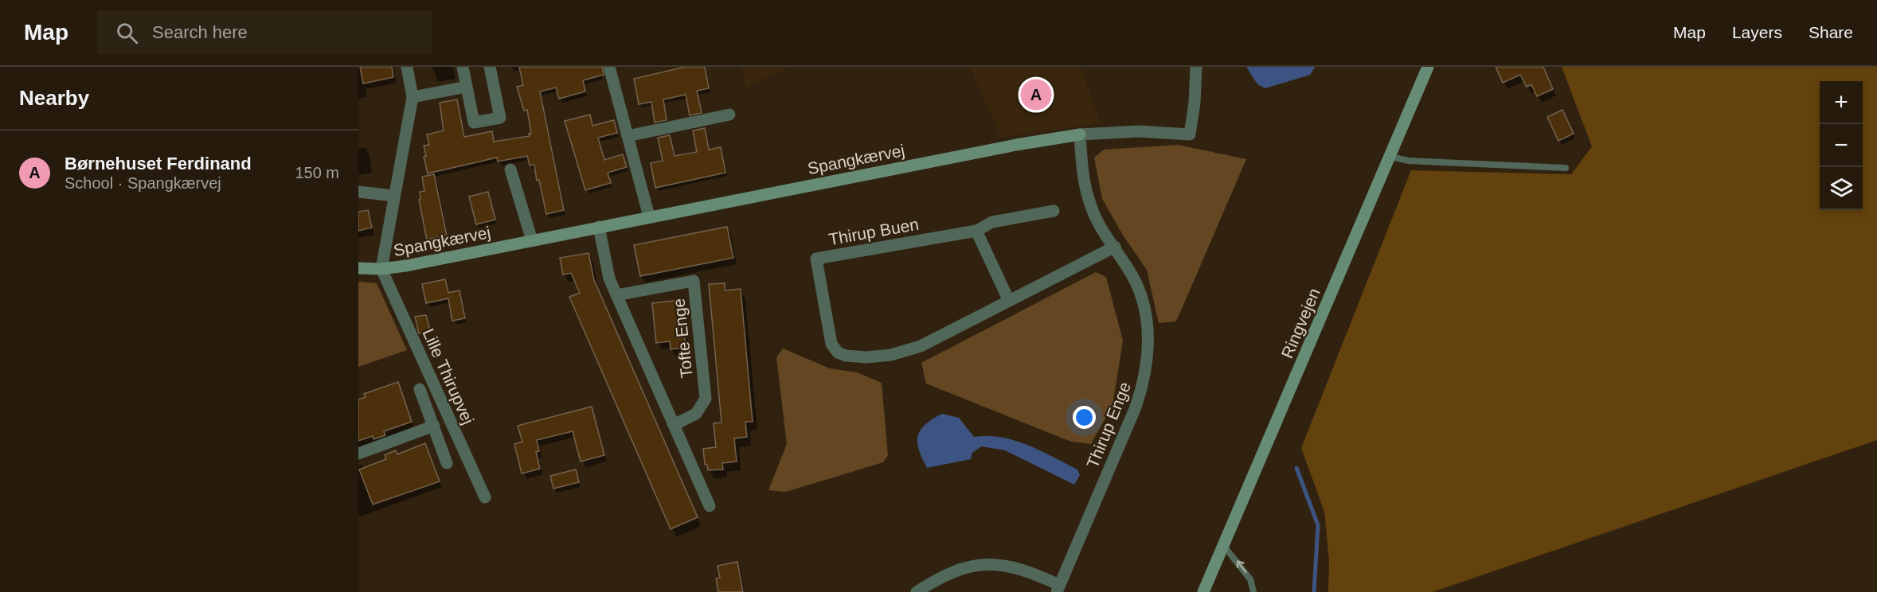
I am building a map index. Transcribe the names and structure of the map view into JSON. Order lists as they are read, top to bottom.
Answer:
{
  "streets": {
    "street": [
      "Spangkærvej",
      "Thirup Buen",
      "Ringvejen",
      "Tofte Enge",
      "Lille Thirupvej",
      "Thirup Enge"
    ]
  },
  "crossings": [
    ["Spangkærvej", "Tofte Enge"],
    ["Spangkærvej", "Lille Thirupvej"],
    ["Spangkærvej", "Thirup Enge"]
  ],
  "page": {
    "header": "Map",
    "search": "Search here",
    "nav": ["Map", "Layers", "Share"],
    "heading": "Nearby",
    "pins": "A",
    "map_buttons": ["+", "−"],
    "list": [
      {
        "mark": "A",
        "name": "Børnehuset Ferdinand",
        "note": "School · Spangkærvej",
        "value": "150 m"
      }
    ]
  }
}
